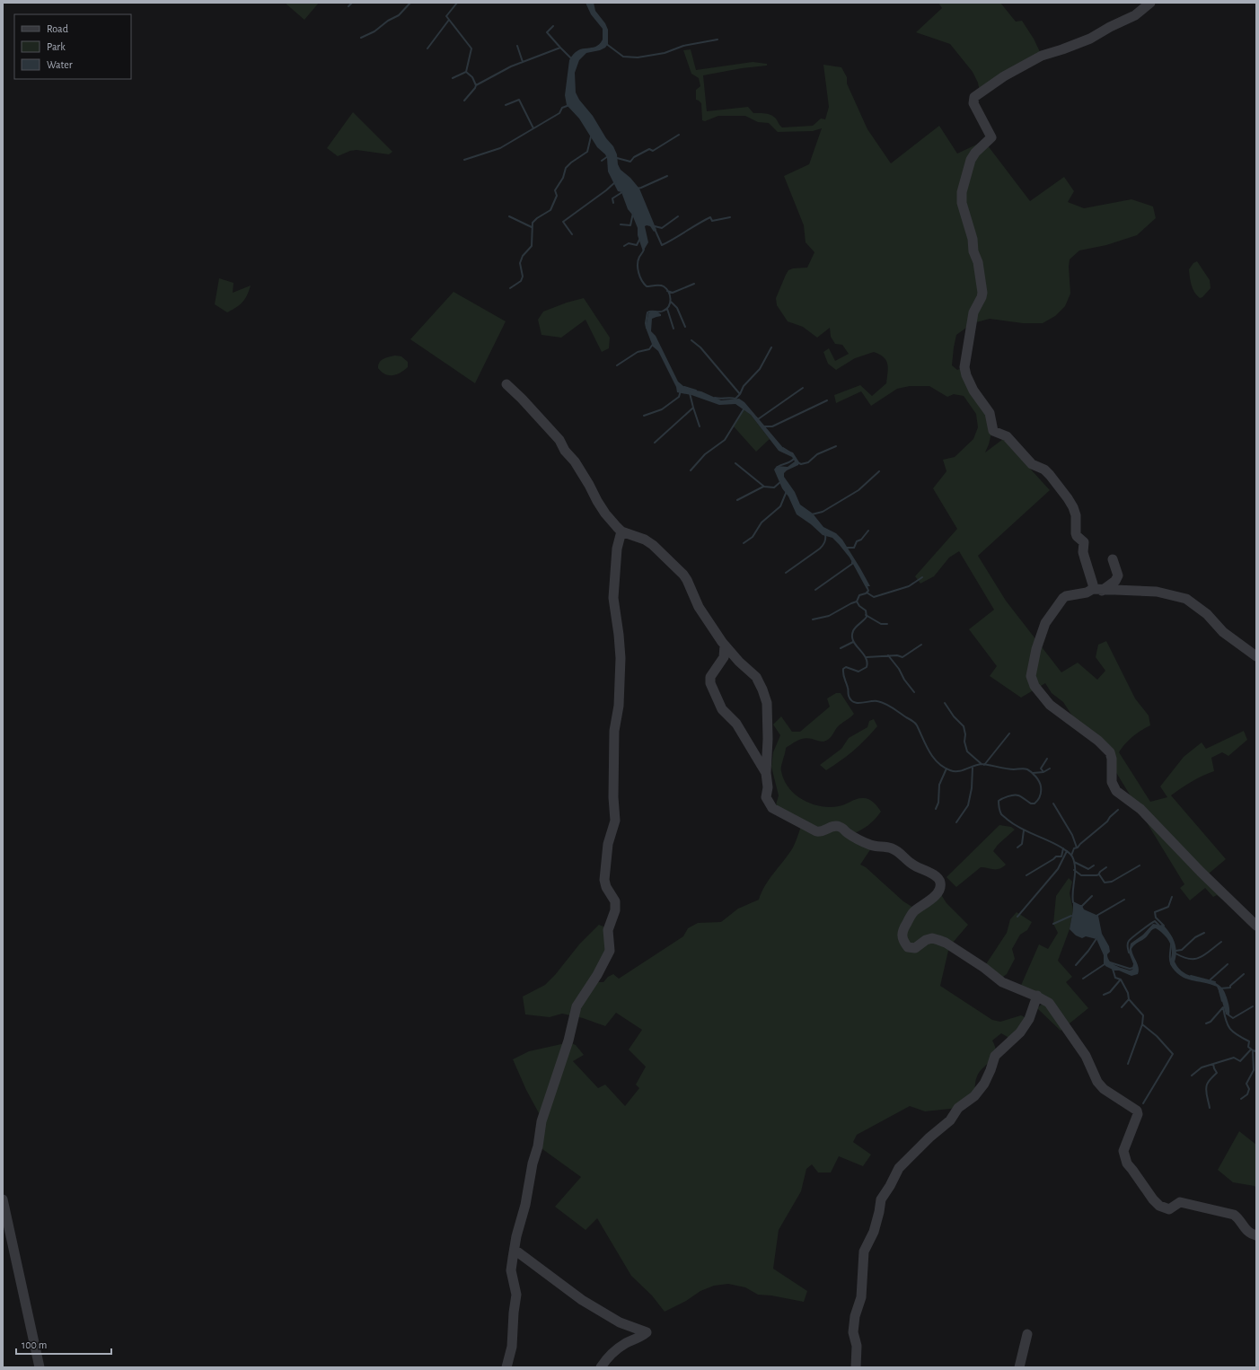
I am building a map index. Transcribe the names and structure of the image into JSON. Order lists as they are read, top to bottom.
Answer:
{
  "legend": ["Road", "Park", "Water"],
  "scale_bar": "100 m"
}
